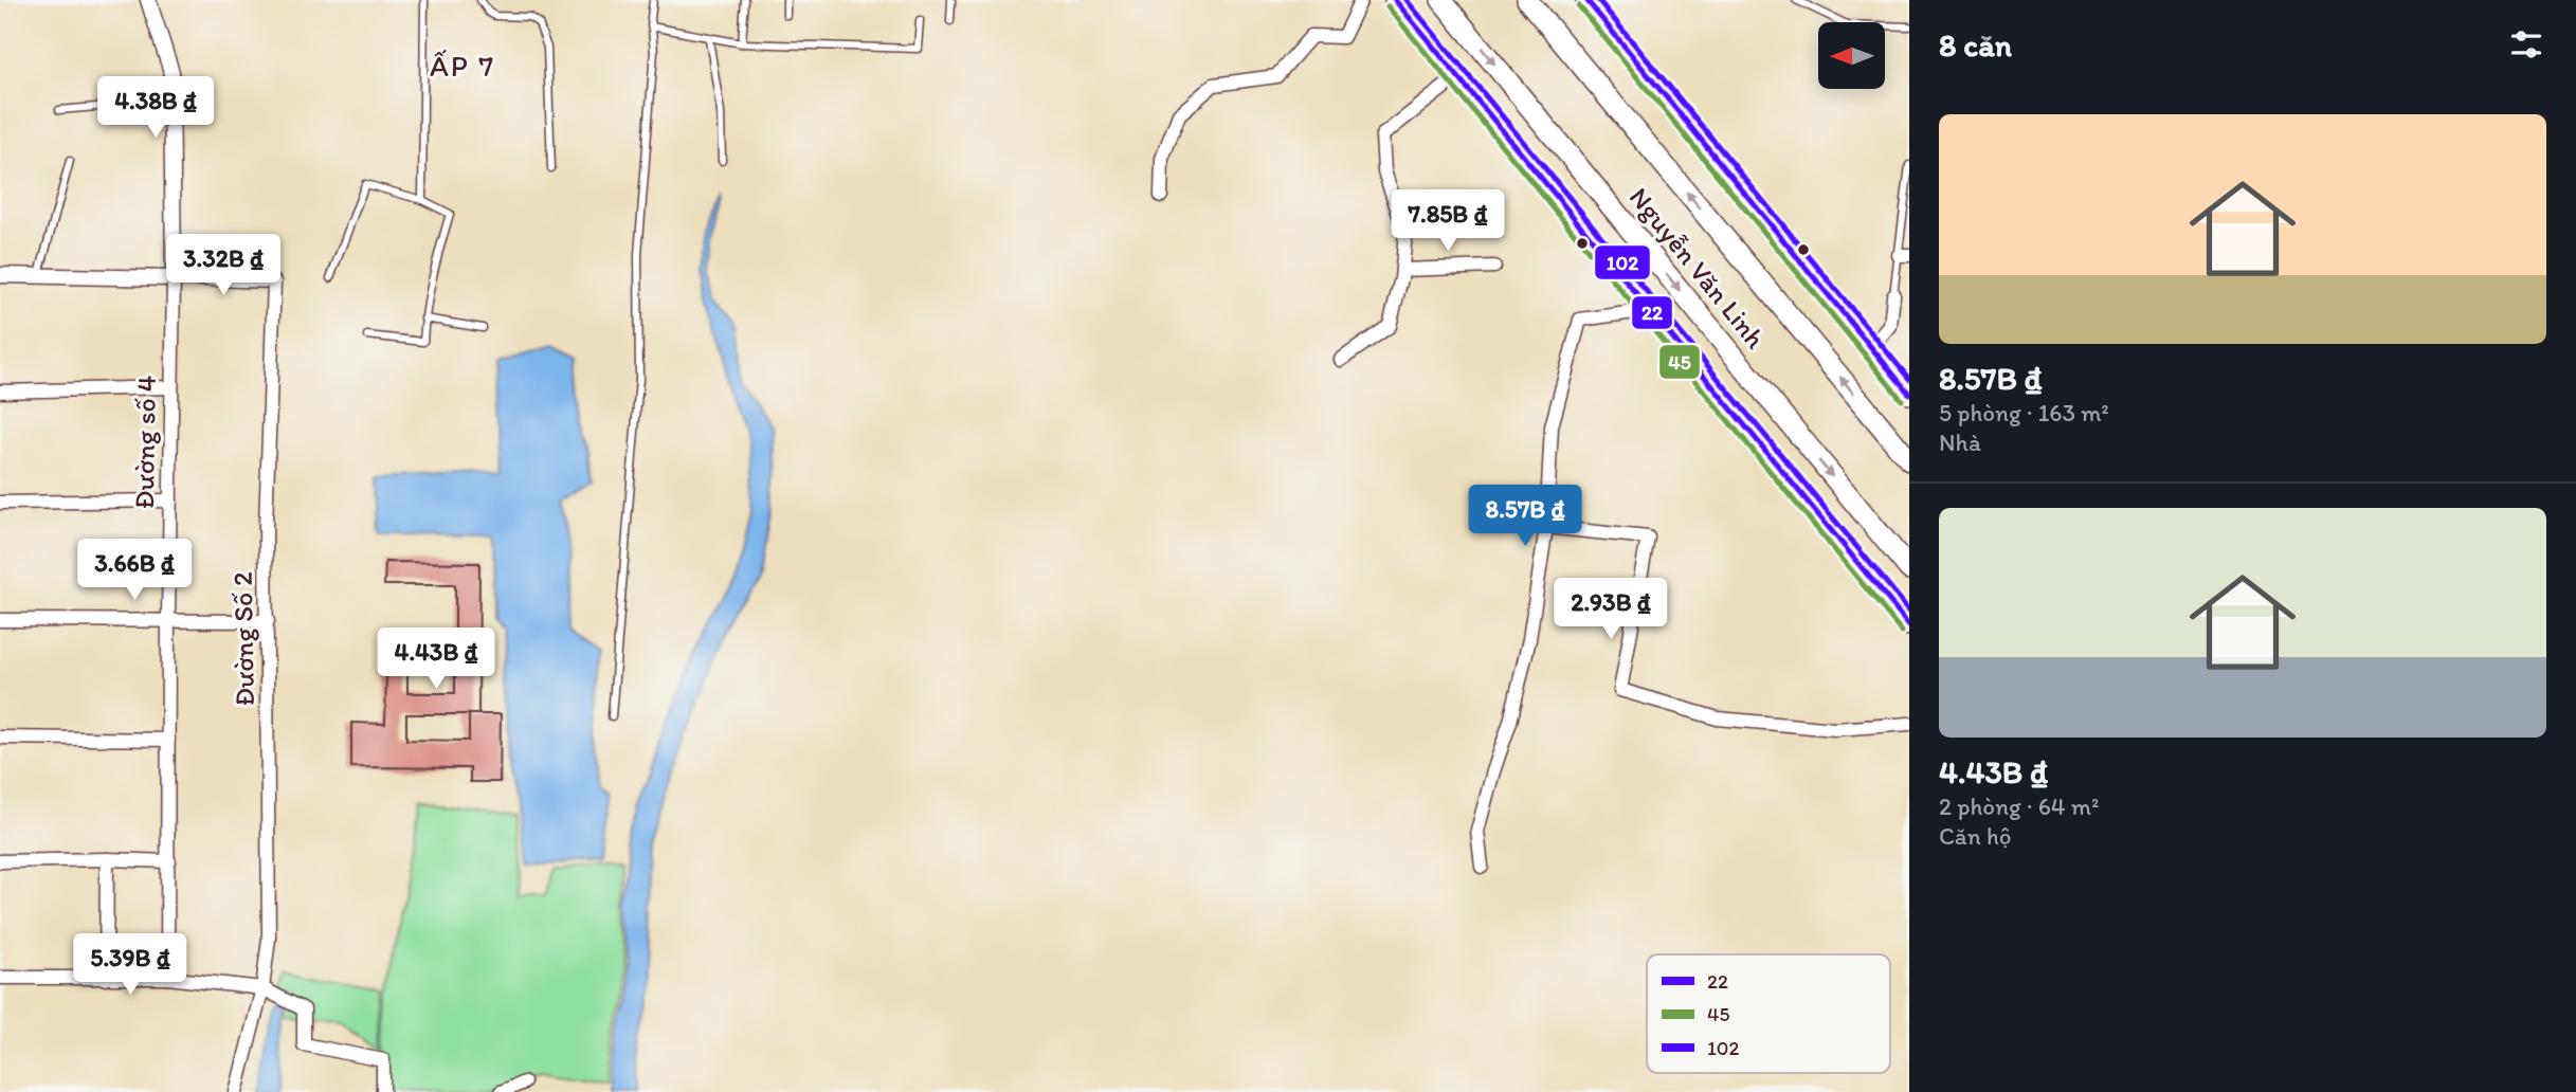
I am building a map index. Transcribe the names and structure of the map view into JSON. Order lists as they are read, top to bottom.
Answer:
{
  "streets": {
    "main road": ["Nguyễn Văn Linh"],
    "street": ["Đường số 4", "Đường Số 2"]
  },
  "crossings": [
    ["Đường số 4", "Đường Số 2"]
  ],
  "districts": ["ẤP 7"],
  "lines": ["transit line 22", "transit line 102", "transit line 45"],
  "legend": ["22", "45", "102"],
  "north": "left",
  "page": {
    "heading": "8 căn",
    "price": [
      "4.38B ₫",
      "7.85B ₫",
      "3.32B ₫",
      "8.57B ₫",
      "3.66B ₫",
      "2.93B ₫",
      "4.43B ₫",
      "5.39B ₫"
    ],
    "list": [
      {
        "name": "8.57B ₫",
        "note": "5 phòng · 163 m² · Nhà"
      },
      {
        "name": "4.43B ₫",
        "note": "2 phòng · 64 m² · Căn hộ"
      }
    ]
  }
}
